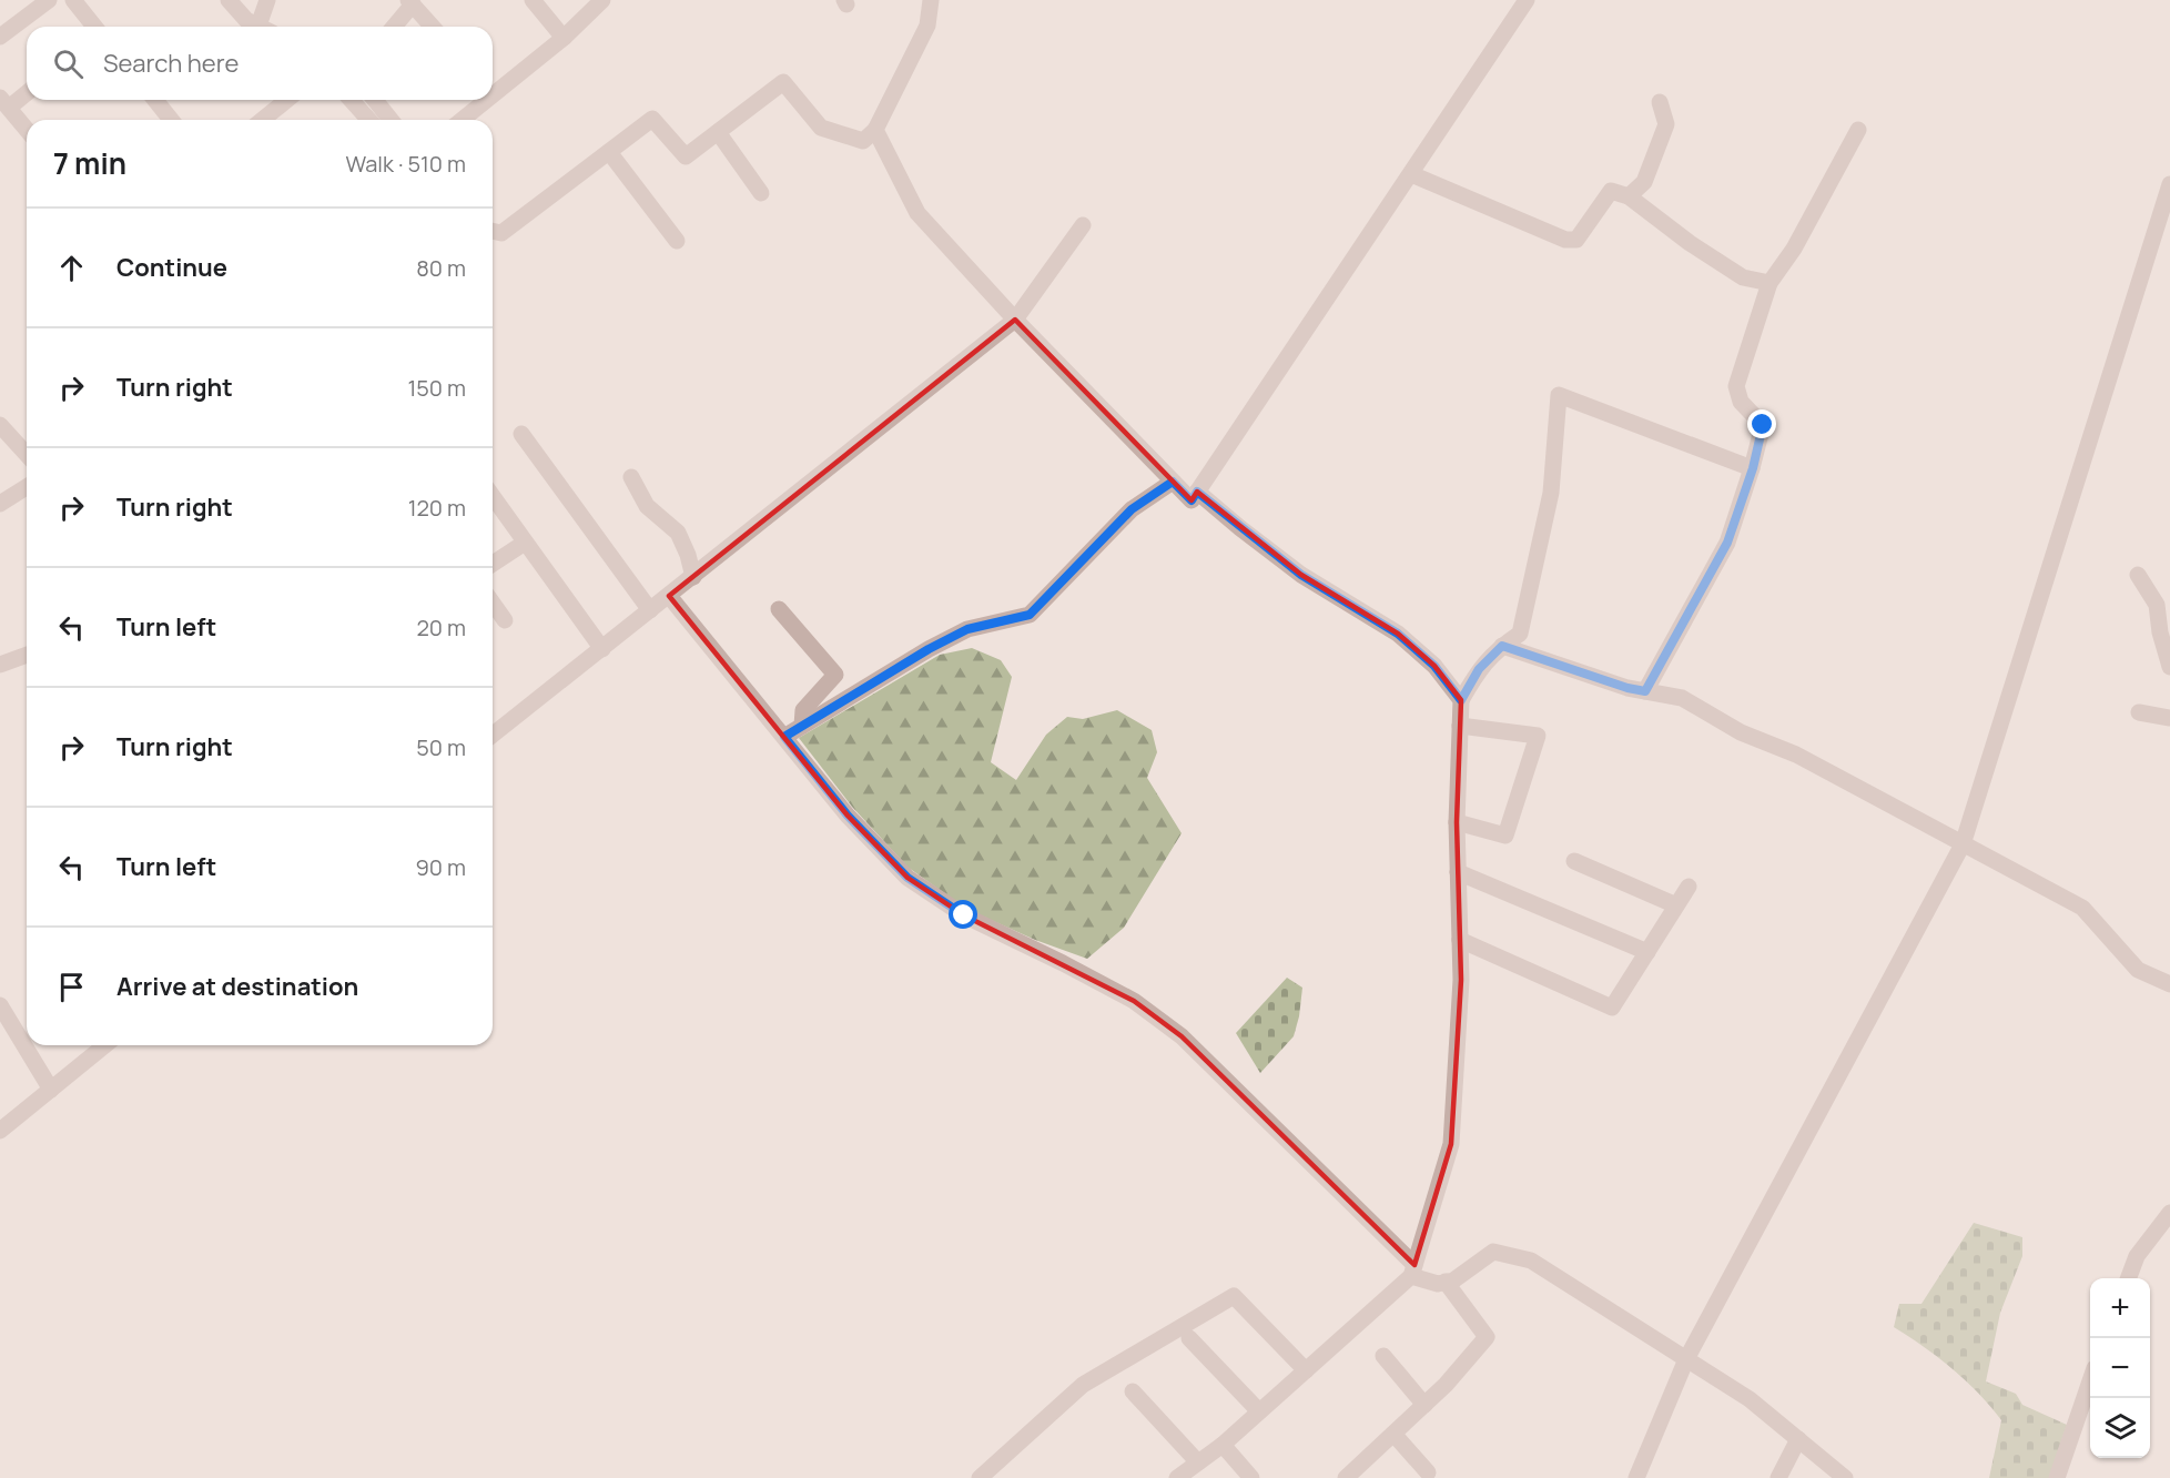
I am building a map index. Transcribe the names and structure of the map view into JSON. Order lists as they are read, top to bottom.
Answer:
{
  "page": {
    "search": "Search here",
    "heading": ["7 min", "Walk · 510 m"],
    "list": [
      ["Continue", "80 m"],
      ["Turn right", "150 m"],
      ["Turn right", "120 m"],
      ["Turn left", "20 m"],
      ["Turn right", "50 m"],
      ["Turn left", "90 m"],
      "Arrive at destination"
    ],
    "map_buttons": ["+", "−"]
  }
}
